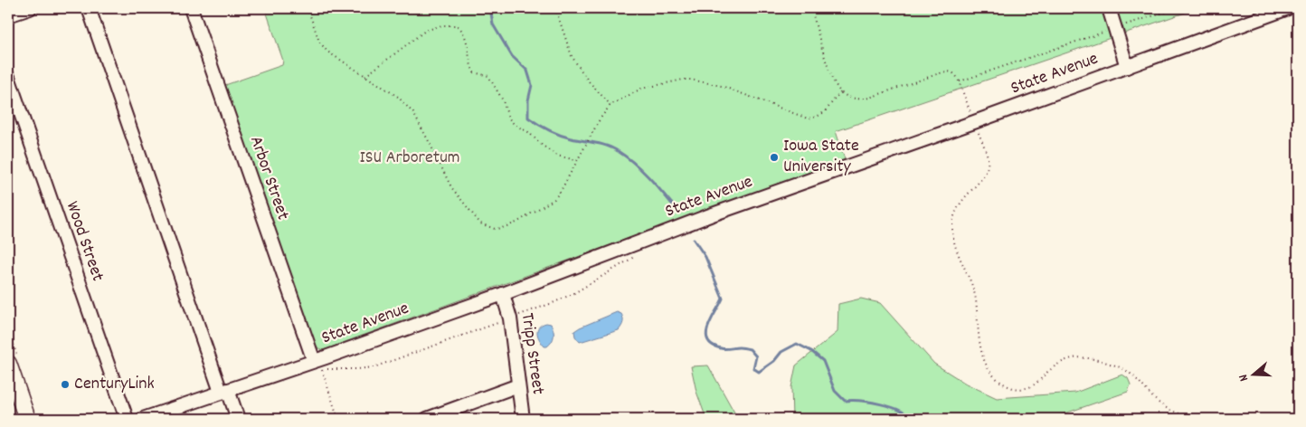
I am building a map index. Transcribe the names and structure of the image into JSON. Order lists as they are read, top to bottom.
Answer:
{
  "streets": {
    "street": [
      "State Avenue",
      "Arbor Street",
      "Wood Street",
      "Tripp Street"
    ]
  },
  "crossings": [
    ["State Avenue", "Arbor Street"],
    ["State Avenue", "Tripp Street"]
  ],
  "parks": ["ISU Arboretum"],
  "places": ["Iowa State University", "CenturyLink"],
  "north": "left"
}
